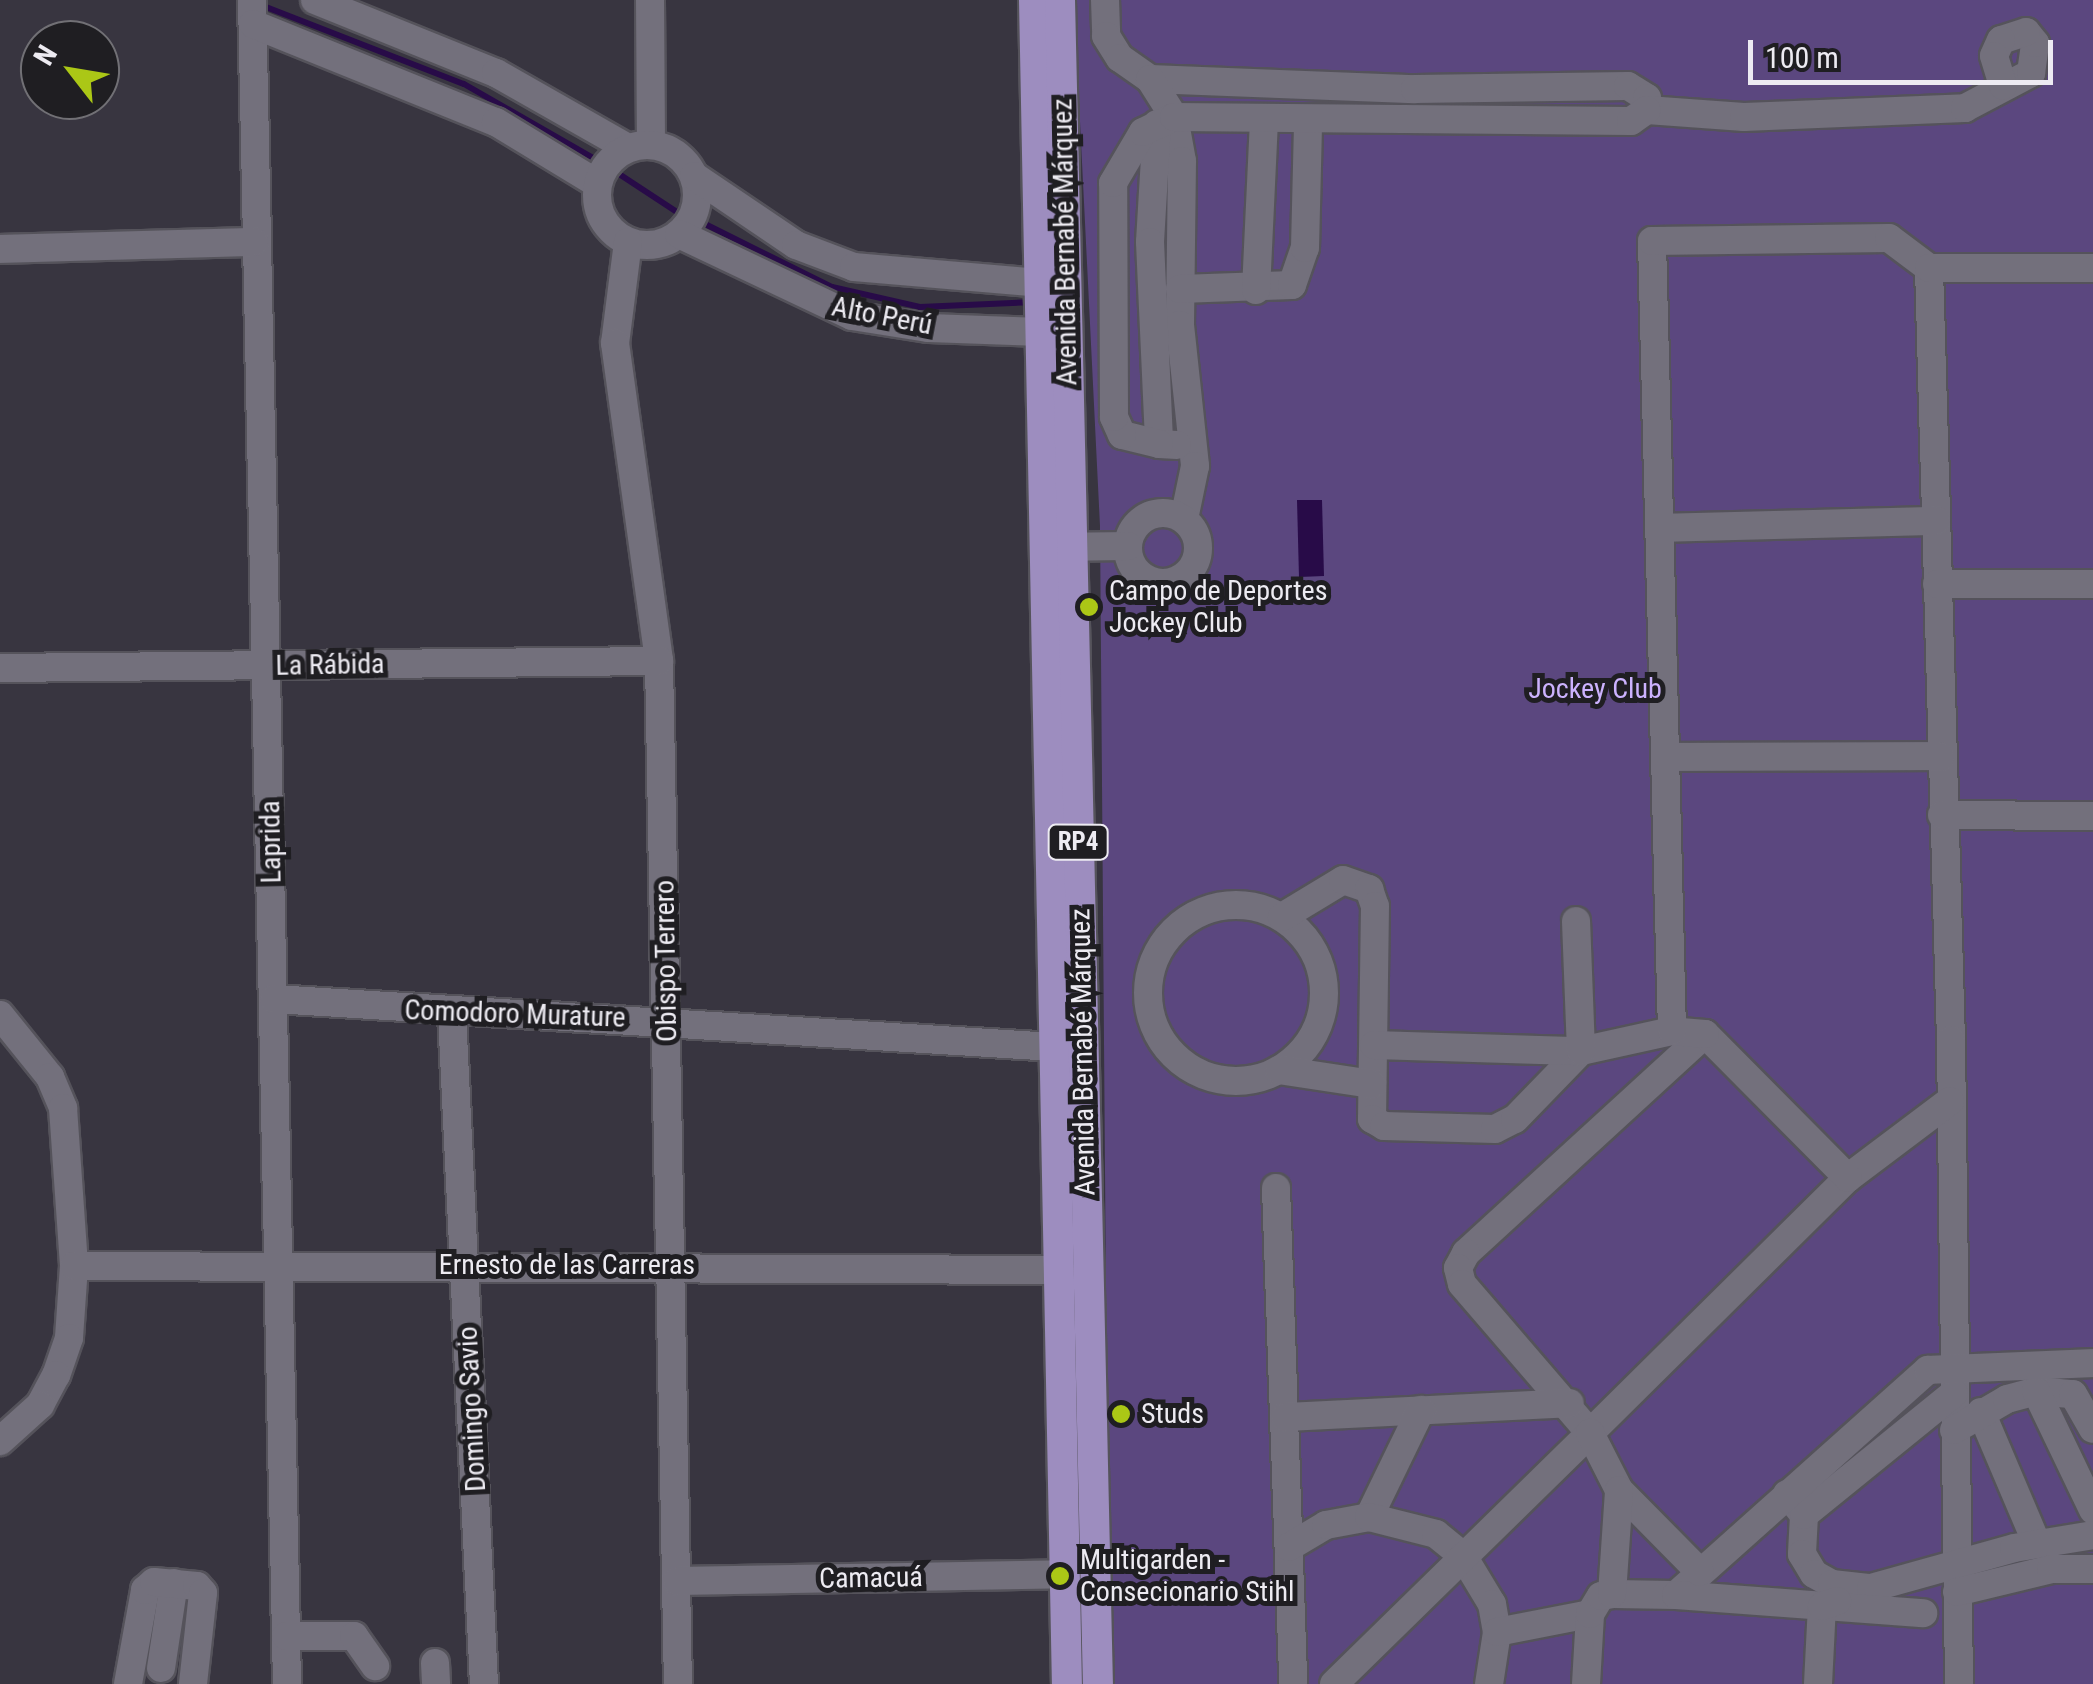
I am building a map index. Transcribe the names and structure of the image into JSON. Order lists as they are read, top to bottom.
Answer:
{
  "streets": {
    "main road": ["Avenida Bernabé Márquez", "RP4"],
    "street": [
      "Alto Perú",
      "La Rábida",
      "Laprida",
      "Obispo Terrero",
      "Comodoro Murature",
      "Ernesto de las Carreras",
      "Domingo Savio",
      "Camacuá"
    ]
  },
  "crossings": [
    ["Avenida Bernabé Márquez", "Alto Perú"],
    ["Avenida Bernabé Márquez", "Comodoro Murature"],
    ["Avenida Bernabé Márquez", "Ernesto de las Carreras"],
    ["Avenida Bernabé Márquez", "Camacuá"],
    ["Alto Perú", "Obispo Terrero"],
    ["La Rábida", "Laprida"],
    ["La Rábida", "Obispo Terrero"],
    ["Laprida", "Comodoro Murature"],
    ["Laprida", "Ernesto de las Carreras"],
    ["Obispo Terrero", "Comodoro Murature"],
    ["Obispo Terrero", "Ernesto de las Carreras"],
    ["Obispo Terrero", "Camacuá"],
    ["Comodoro Murature", "Domingo Savio"],
    ["Ernesto de las Carreras", "Domingo Savio"]
  ],
  "parks": ["Jockey Club"],
  "places": ["Campo de Deportes Jockey Club", "Studs", "Multigarden - Consecionario Stihl"],
  "scale_bar": "100 m",
  "north": "top left"
}
